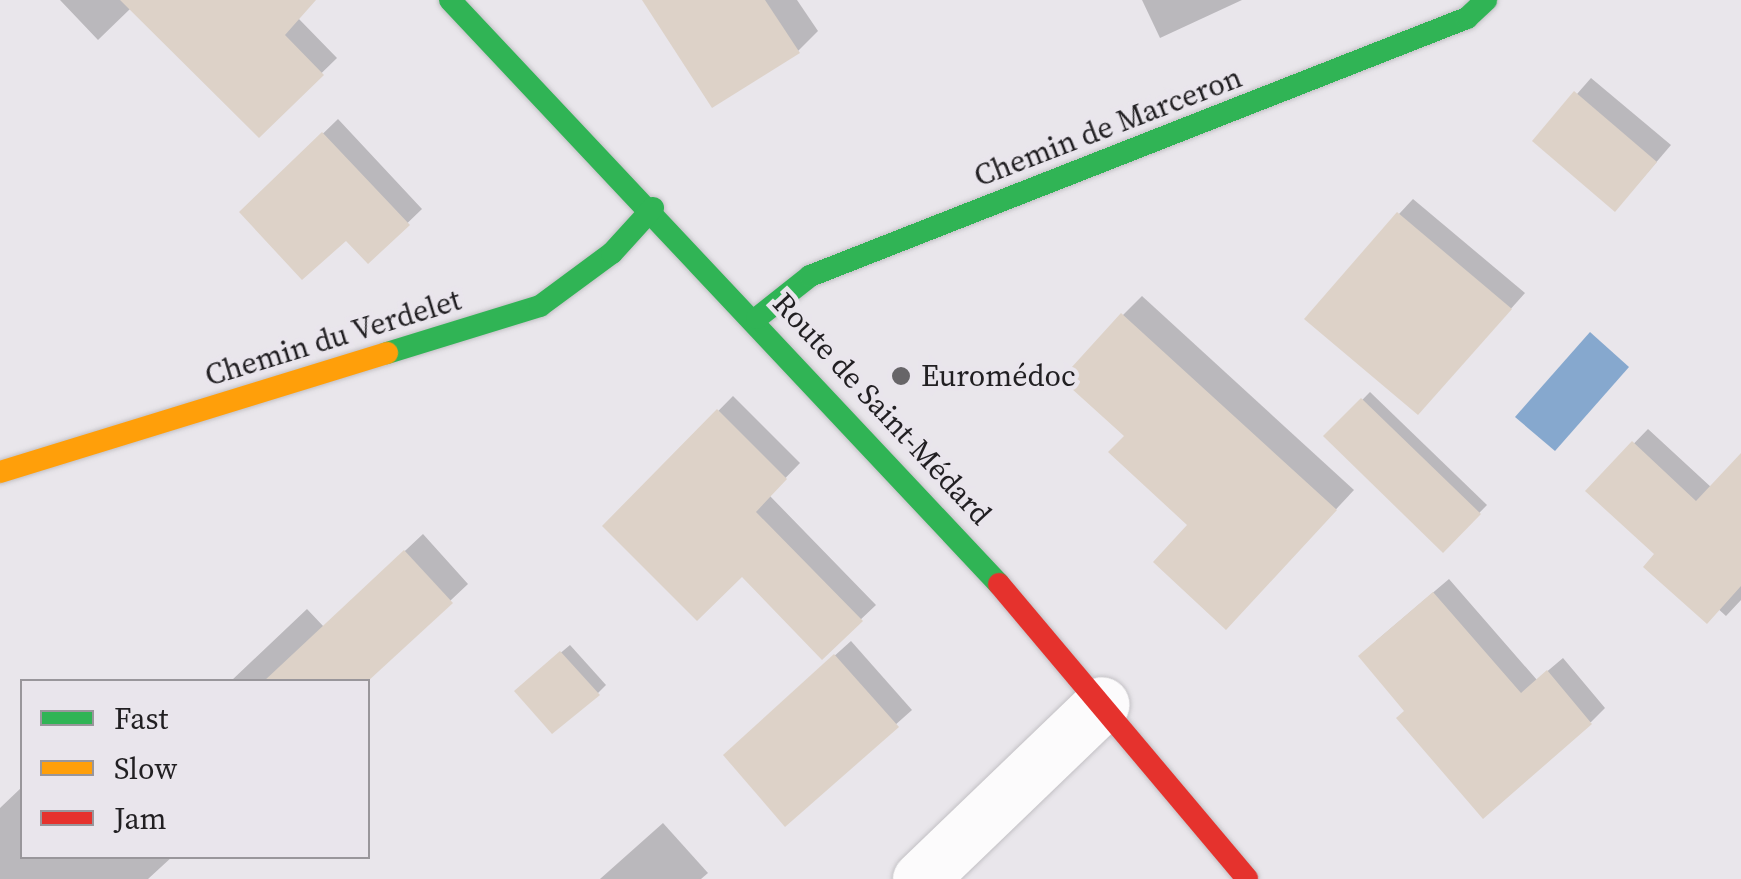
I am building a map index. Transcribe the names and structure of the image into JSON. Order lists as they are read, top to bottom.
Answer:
{
  "streets": {
    "street": ["Chemin de Marceron", "Chemin du Verdelet", "Route de Saint-Médard"]
  },
  "crossings": [
    ["Chemin de Marceron", "Route de Saint-Médard"],
    ["Chemin du Verdelet", "Route de Saint-Médard"]
  ],
  "places": ["Euromédoc"],
  "legend": ["Fast", "Slow", "Jam"]
}
